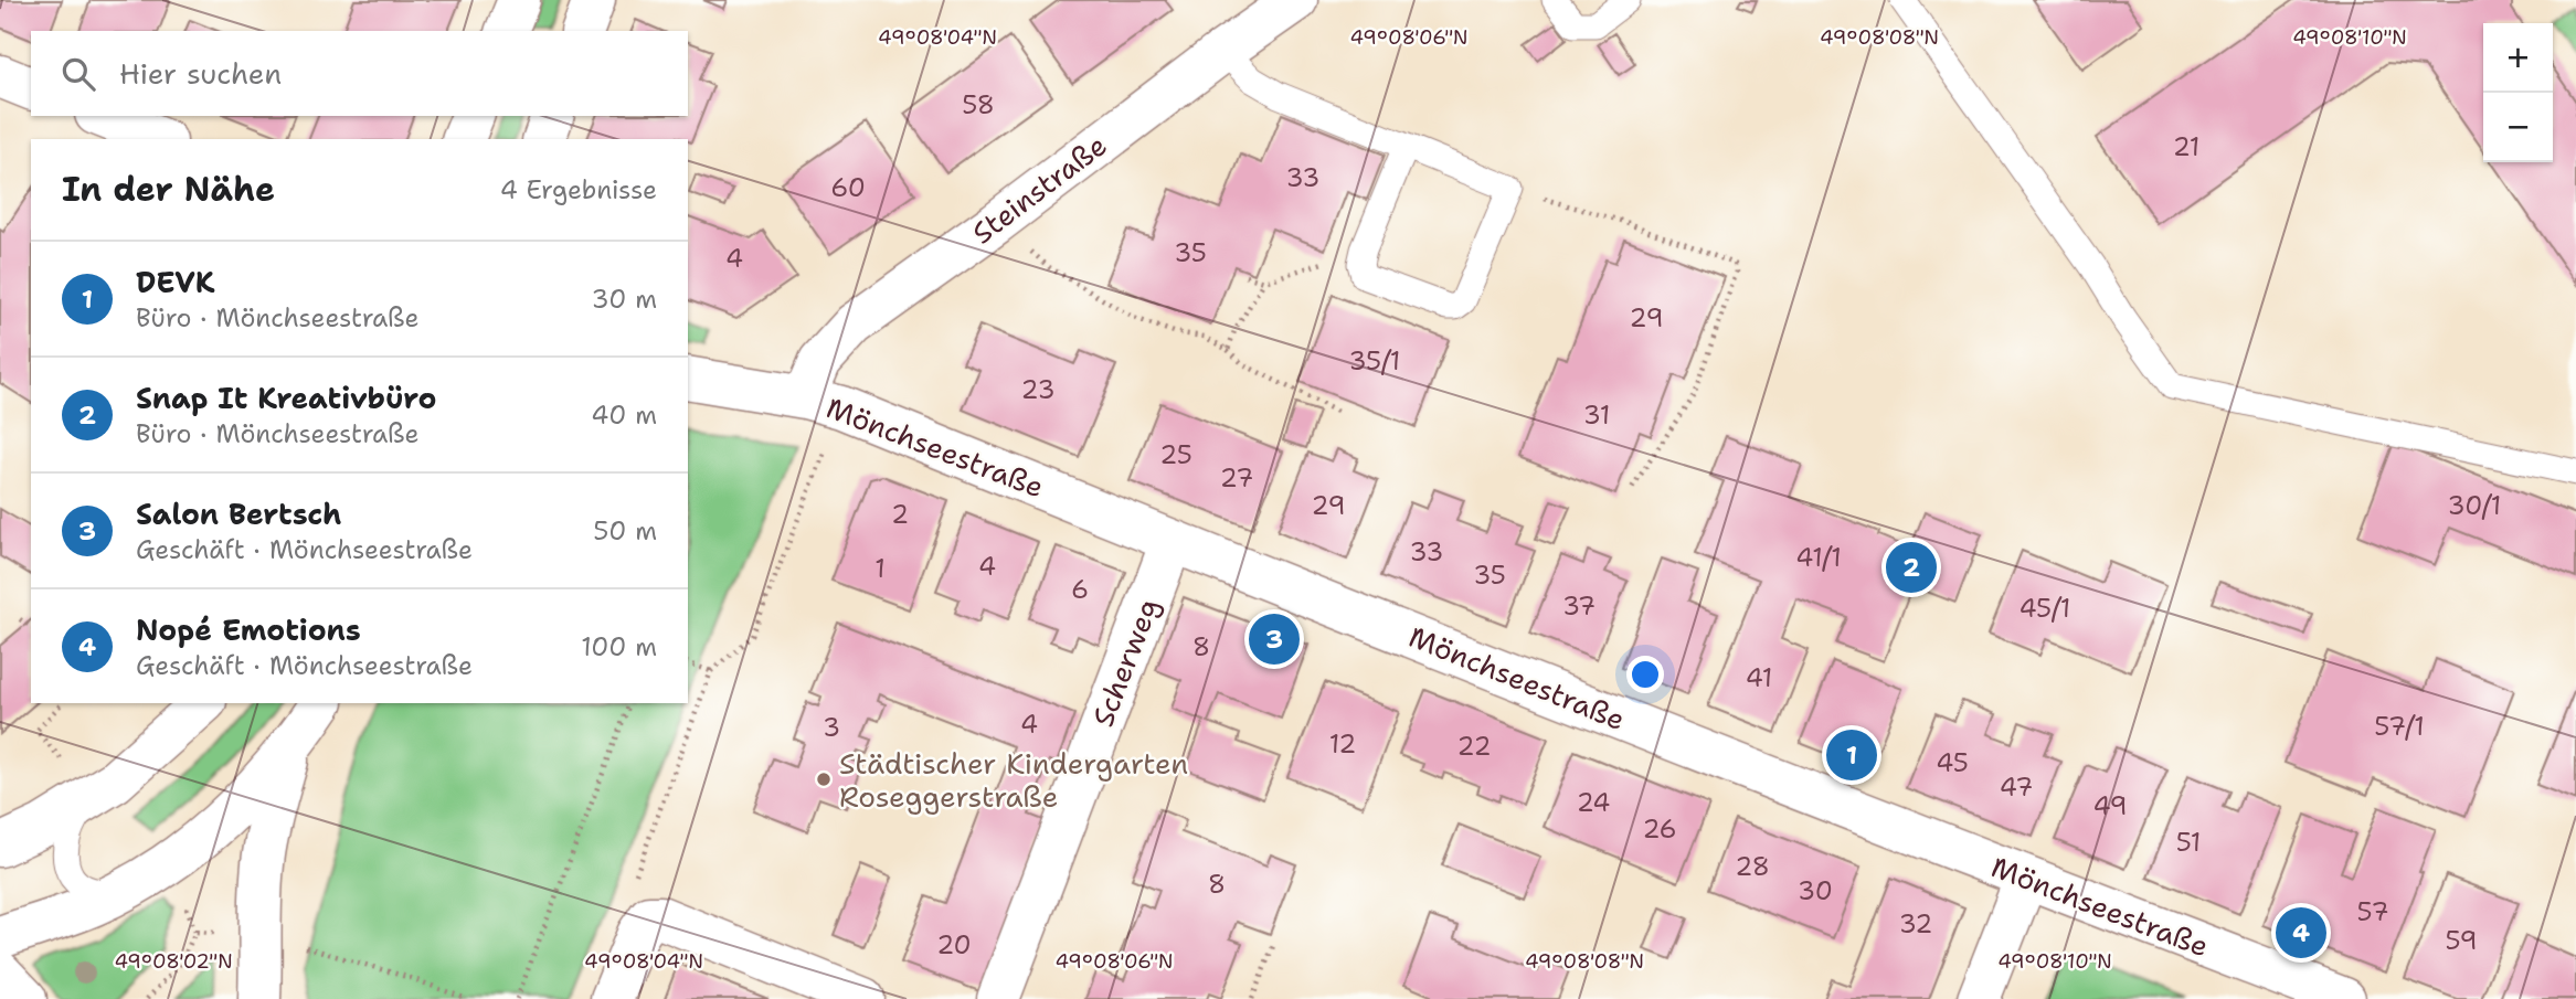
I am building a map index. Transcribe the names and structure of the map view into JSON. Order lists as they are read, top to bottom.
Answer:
{
  "streets": {
    "street": ["Steinstraße", "Mönchseestraße", "Scherweg"]
  },
  "crossings": [
    ["Steinstraße", "Mönchseestraße"],
    ["Mönchseestraße", "Scherweg"]
  ],
  "places": ["Städtischer Kindergarten Roseggerstraße"],
  "house_numbers": [
    "58",
    "21",
    "33",
    "60",
    "35",
    "4",
    "29",
    "35/1",
    "23",
    "31",
    "25",
    "27",
    "29",
    "30/1",
    "2",
    "33",
    "41/1",
    "4",
    "1",
    "35",
    "6",
    "37",
    "45/1",
    "8",
    "41",
    "4",
    "57/1",
    "3",
    "12",
    "22",
    "45",
    "47",
    "24",
    "49",
    "26",
    "51",
    "28",
    "8",
    "30",
    "57",
    "32",
    "59",
    "20"
  ],
  "page": {
    "map_buttons": ["+", "−"],
    "search": "Hier suchen",
    "heading": ["In der Nähe", "4 Ergebnisse"],
    "list": [
      {
        "mark": "1",
        "name": "DEVK",
        "note": "Büro · Mönchseestraße",
        "value": "30 m"
      },
      {
        "mark": "2",
        "name": "Snap It Kreativbüro",
        "note": "Büro · Mönchseestraße",
        "value": "40 m"
      },
      {
        "mark": "3",
        "name": "Salon Bertsch",
        "note": "Geschäft · Mönchseestraße",
        "value": "50 m"
      },
      {
        "mark": "4",
        "name": "Nopé Emotions",
        "note": "Geschäft · Mönchseestraße",
        "value": "100 m"
      }
    ],
    "pins": [
      "2",
      "3",
      "1",
      "4"
    ]
  },
  "coordinates": [
    "49°08'04\"N",
    "49°08'06\"N",
    "49°08'08\"N",
    "49°08'10\"N",
    "49°08'02\"N"
  ]
}
